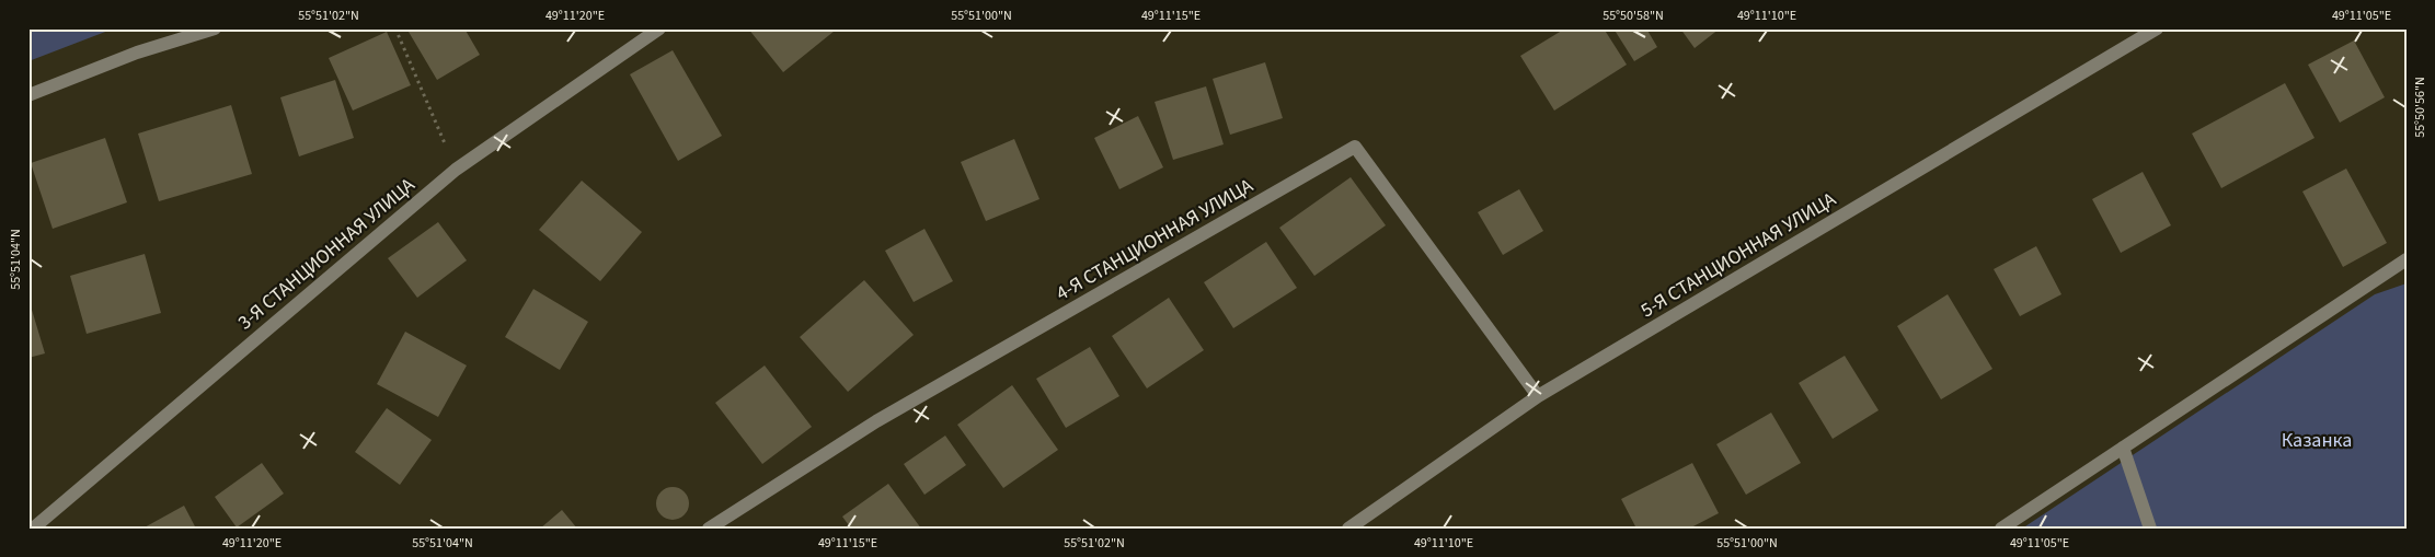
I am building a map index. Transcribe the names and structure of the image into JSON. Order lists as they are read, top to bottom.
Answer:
{
  "streets": {
    "street": ["4-Я СТАНЦИОННАЯ УЛИЦА", "3-Я СТАНЦИОННАЯ УЛИЦА", "5-Я СТАНЦИОННАЯ УЛИЦА"]
  },
  "crossings": [
    ["4-Я СТАНЦИОННАЯ УЛИЦА", "5-Я СТАНЦИОННАЯ УЛИЦА"]
  ],
  "parks": ["Казанка"],
  "coordinates": [
    "55°51'02\"N",
    "49°11'20\"E",
    "55°51'00\"N",
    "49°11'15\"E",
    "55°50'58\"N",
    "49°11'10\"E",
    "49°11'05\"E",
    "55°50'56\"N",
    "55°51'04\"N"
  ]
}
